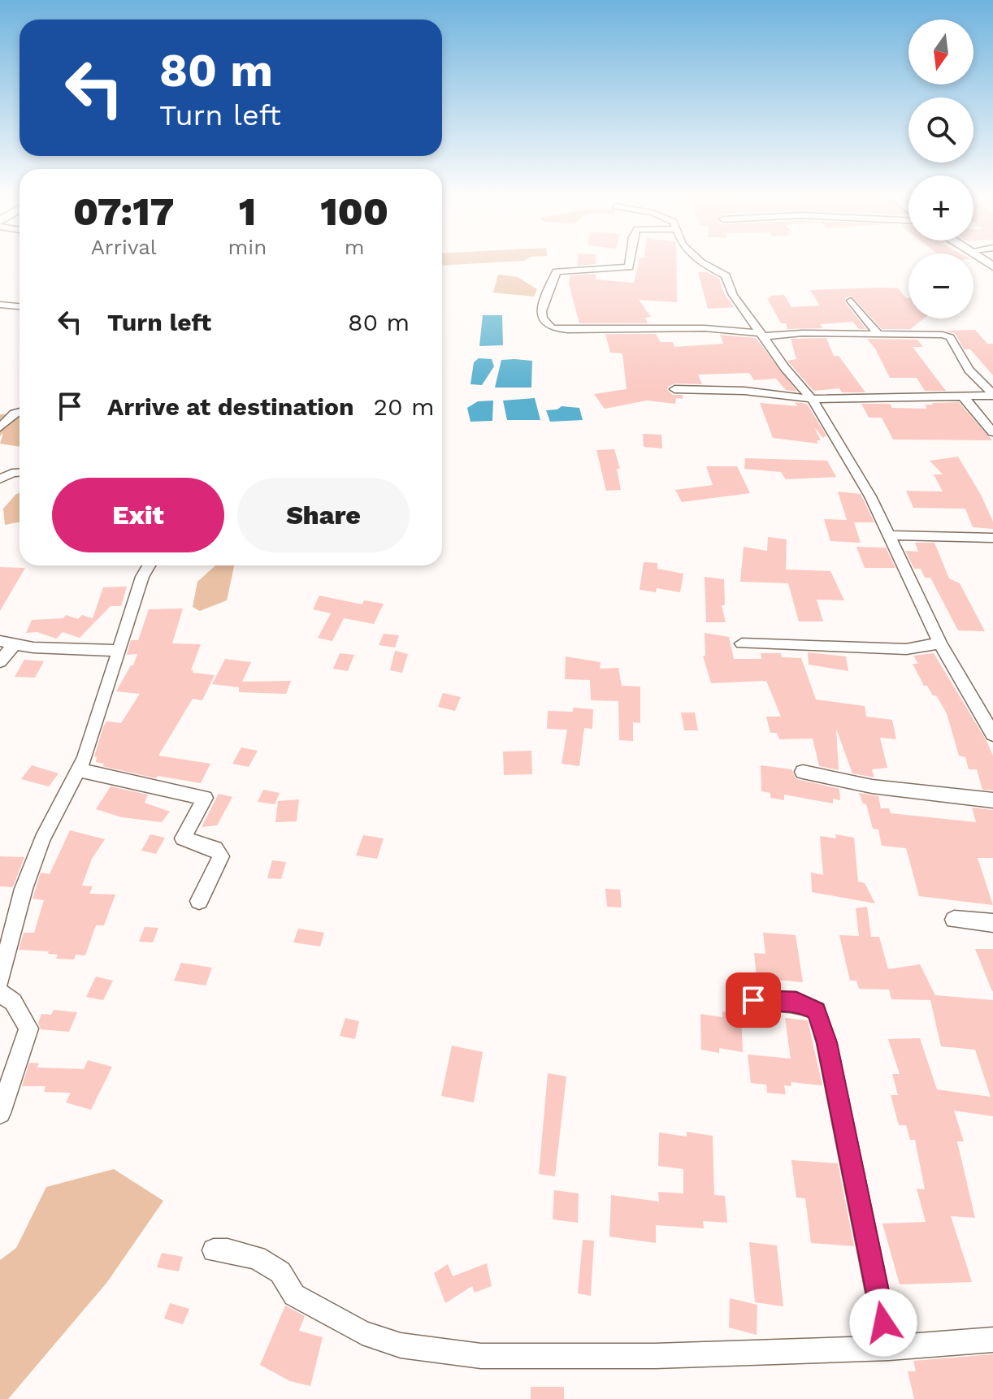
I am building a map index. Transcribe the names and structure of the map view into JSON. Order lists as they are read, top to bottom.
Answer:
{
  "north": "bottom",
  "page": {
    "map_buttons": ["+", "−"],
    "turn": ["80 m", "Turn left"],
    "eta": [
      "07:17",
      "Arrival",
      "1",
      "min",
      "100",
      "m"
    ],
    "list": [
      {
        "name": "Turn left",
        "value": "80 m"
      },
      {
        "name": "Arrive at destination",
        "value": "20 m"
      }
    ],
    "buttons": ["Exit", "Share"]
  }
}
